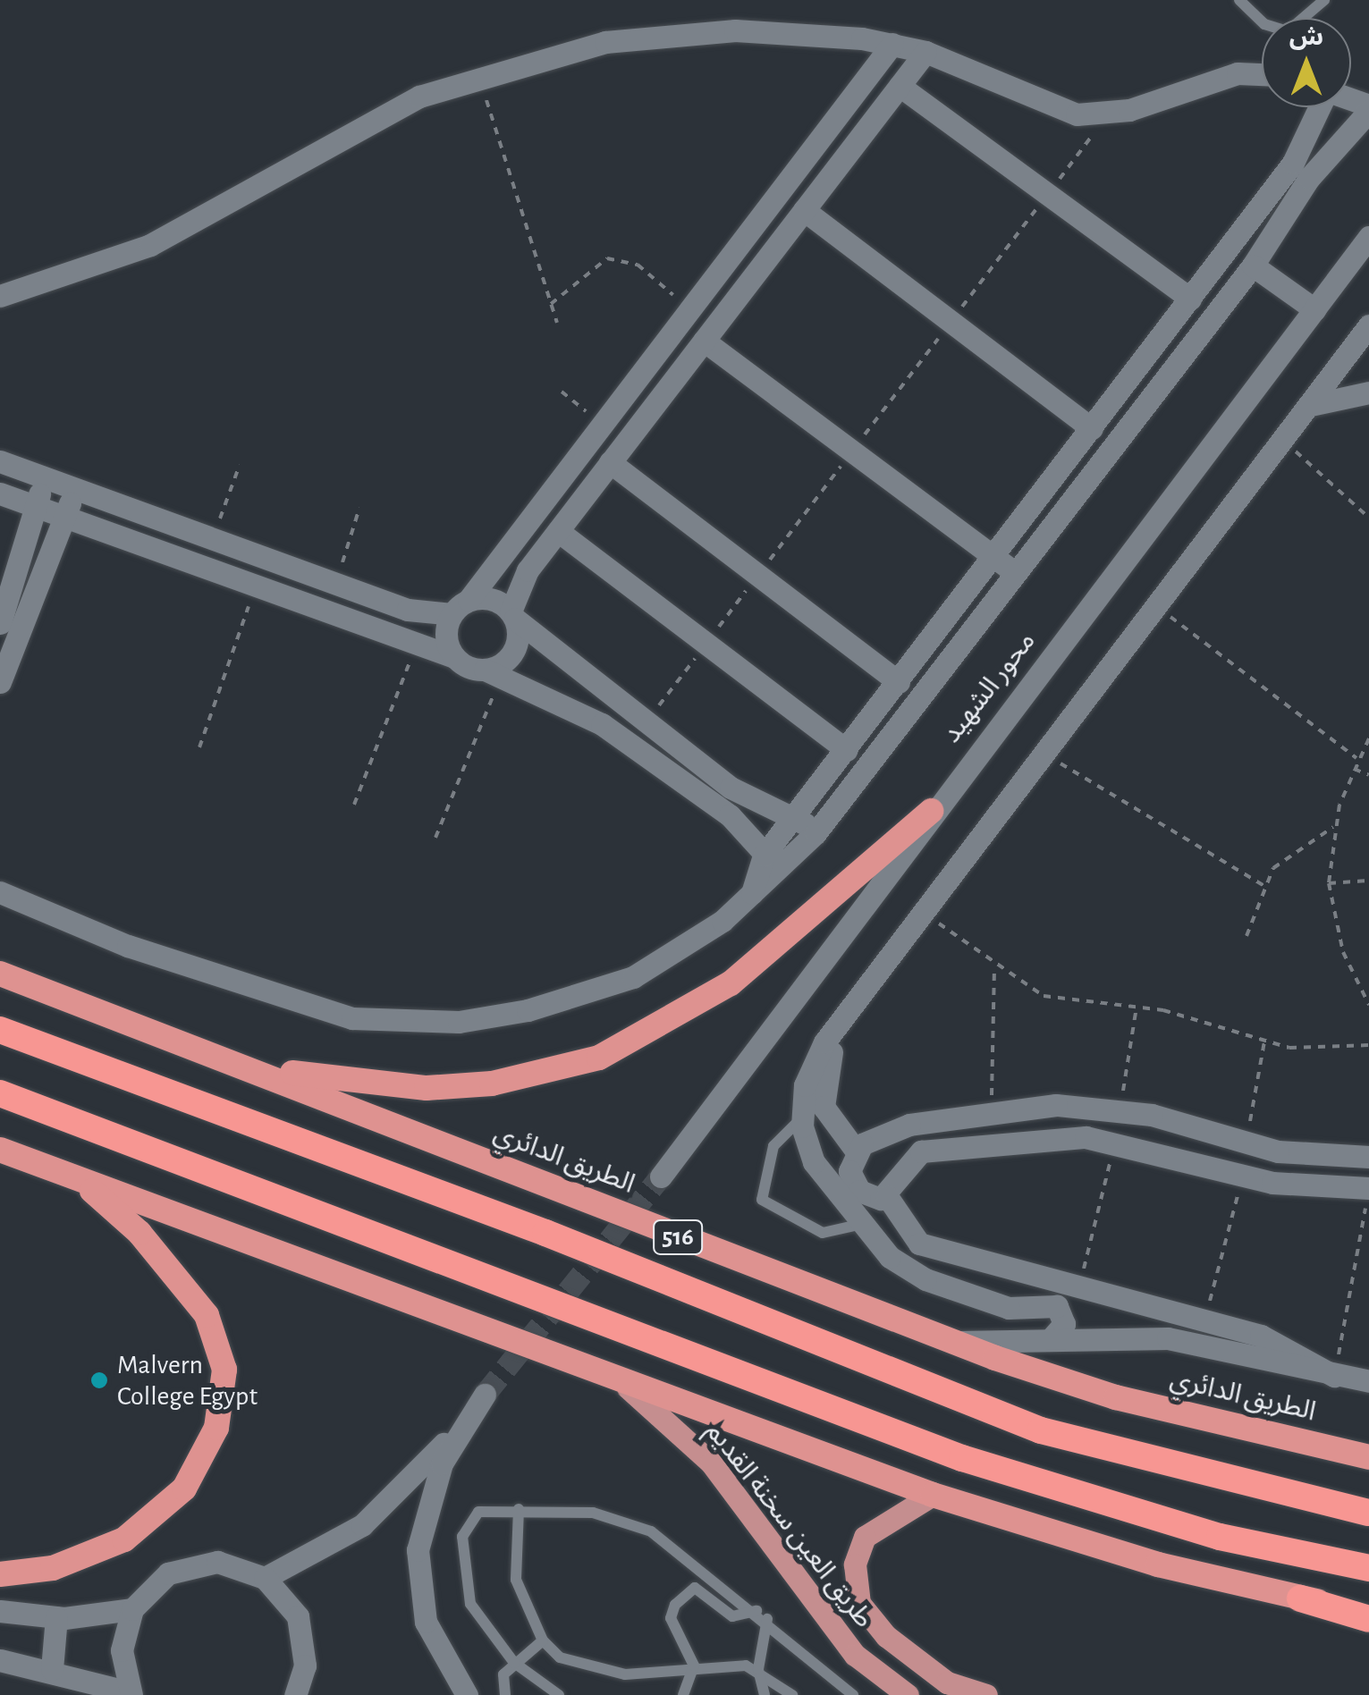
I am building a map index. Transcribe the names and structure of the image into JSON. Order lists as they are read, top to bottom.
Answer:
{
  "streets": {
    "highway": ["الطريق الدائري", "516"],
    "main road": ["طريق العين سخنة القديم"],
    "street": ["محور الشهيد"]
  },
  "places": ["Malvern College Egypt"],
  "north": "top"
}
